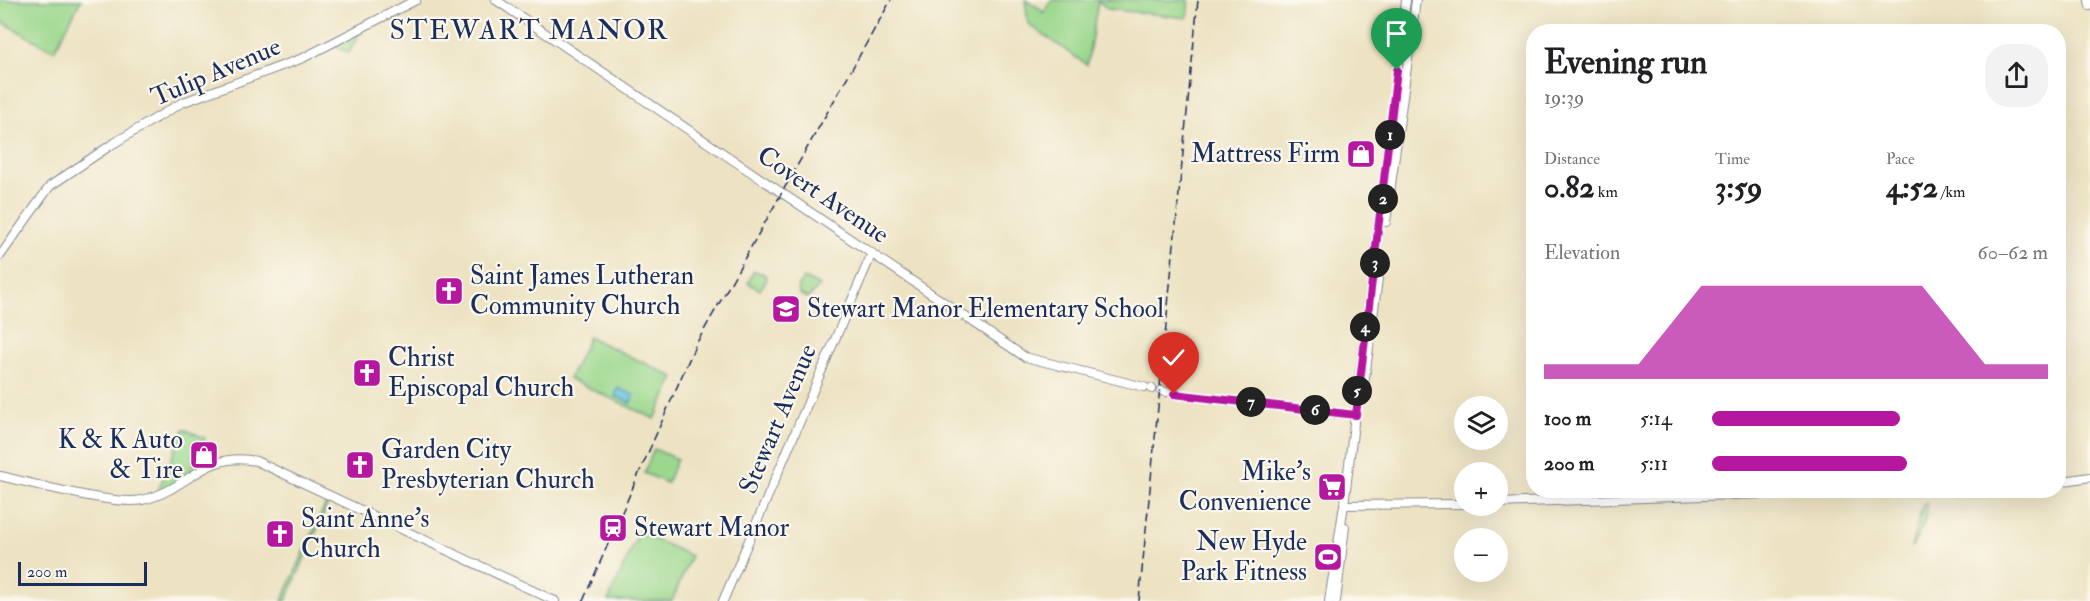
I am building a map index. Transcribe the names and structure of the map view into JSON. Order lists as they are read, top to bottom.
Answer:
{
  "streets": {
    "main road": ["Tulip Avenue", "Covert Avenue", "Stewart Avenue"]
  },
  "crossings": [
    ["Covert Avenue", "Stewart Avenue"]
  ],
  "districts": ["STEWART MANOR"],
  "places": {
    "shop": ["Mattress Firm", "K & K Auto & Tire"],
    "church": [
      "Saint James Lutheran Community Church",
      "Christ Episcopal Church",
      "Garden City Presbyterian Church",
      "Saint Anne's Church"
    ],
    "school or university": ["Stewart Manor Elementary School"],
    "supermarket": ["Mike's Convenience"],
    "station": ["Stewart Manor"],
    "sports": ["New Hyde Park Fitness"]
  },
  "scale_bar": "200 m",
  "page": {
    "heading": ["Evening run", "19:39"],
    "pins": [
      "1",
      "2",
      "3",
      "4",
      "5",
      "7",
      "6"
    ],
    "stats": [
      ["Distance", "0.82 km"],
      ["Time", "3:59"],
      ["Pace", "4:52 /km"]
    ],
    "chart": ["Elevation", "60–62 m"],
    "map_buttons": ["+", "−"],
    "list": [
      {
        "name": "100 m",
        "note": "5:14"
      },
      {
        "name": "200 m",
        "note": "5:11"
      }
    ],
    "scale": "200 m"
  }
}
